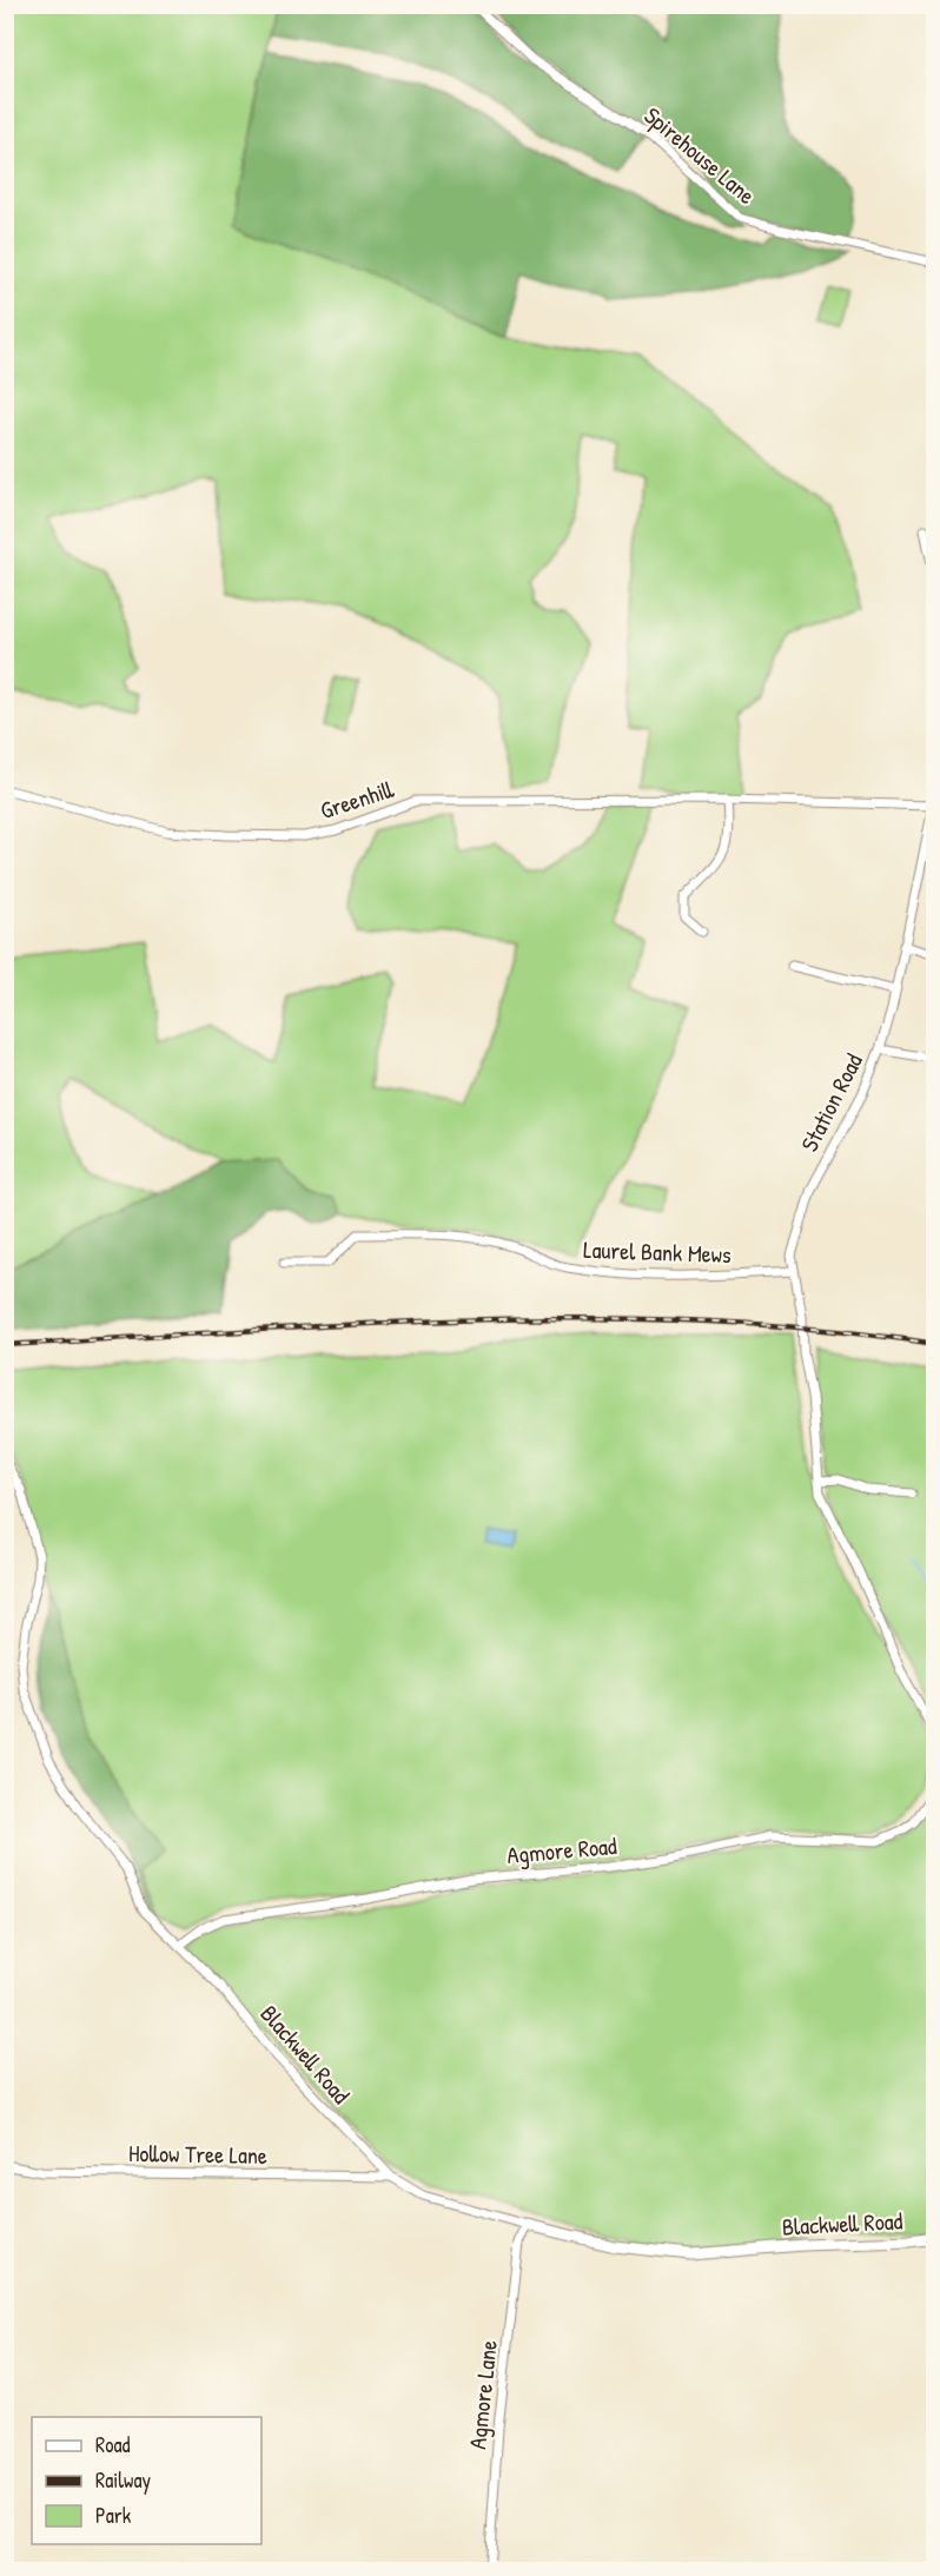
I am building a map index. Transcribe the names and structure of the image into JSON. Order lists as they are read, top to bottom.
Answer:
{
  "streets": {
    "street": [
      "Spirehouse Lane",
      "Greenhill",
      "Station Road",
      "Laurel Bank Mews",
      "Agmore Road",
      "Blackwell Road",
      "Hollow Tree Lane",
      "Agmore Lane"
    ]
  },
  "crossings": [
    ["Greenhill", "Station Road"],
    ["Station Road", "Laurel Bank Mews"],
    ["Agmore Road", "Blackwell Road"],
    ["Blackwell Road", "Hollow Tree Lane"],
    ["Blackwell Road", "Agmore Lane"]
  ],
  "legend": ["Road", "Railway", "Park"]
}
